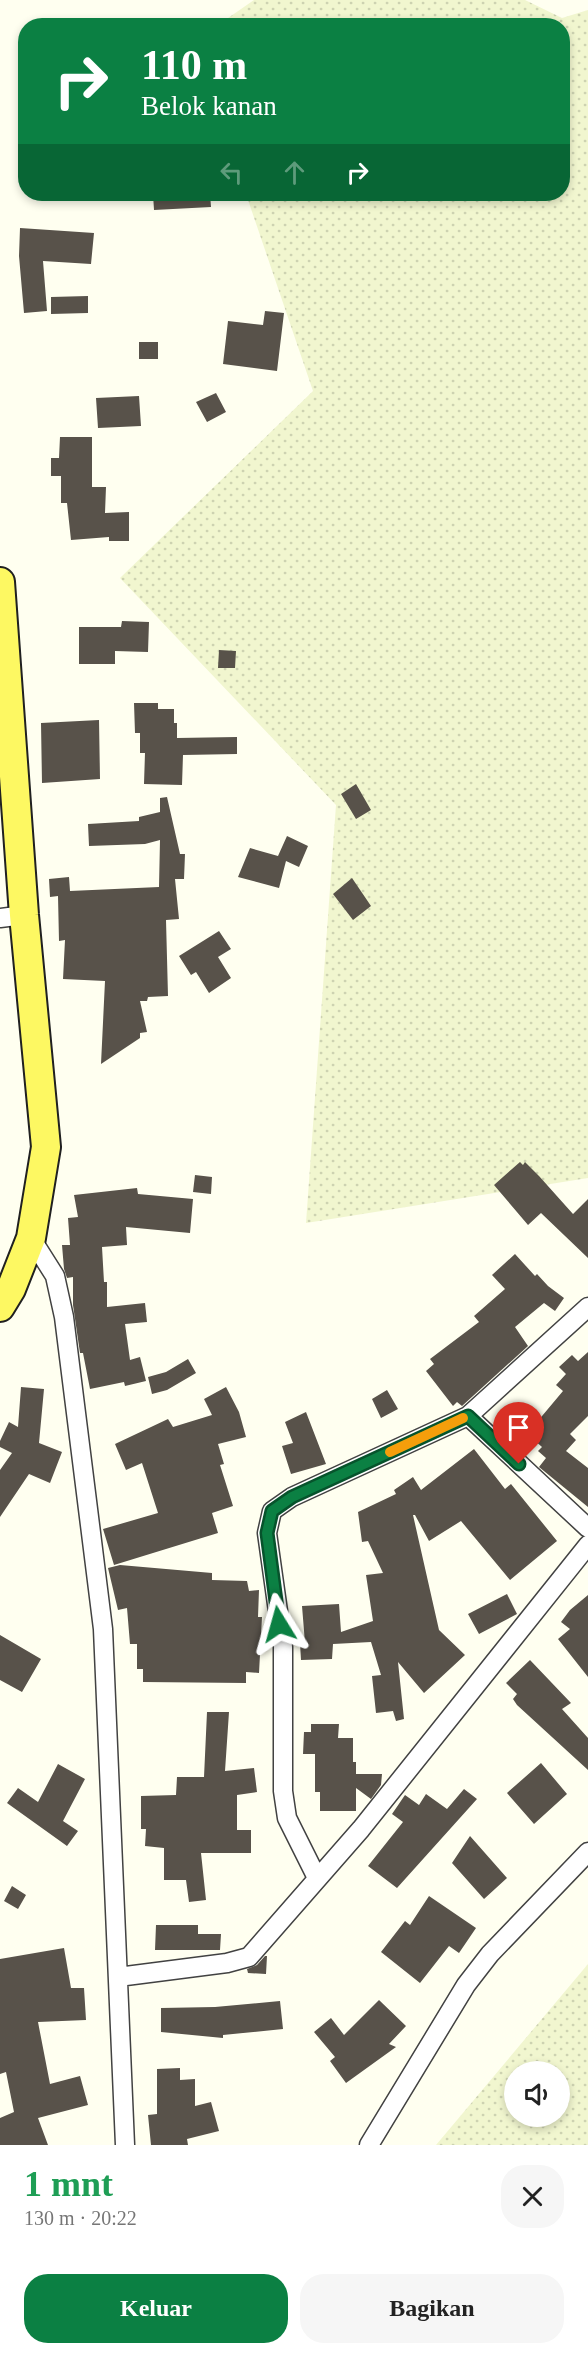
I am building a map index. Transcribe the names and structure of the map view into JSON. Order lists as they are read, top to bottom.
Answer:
{
  "page": {
    "turn": ["110 m", "Belok kanan"],
    "heading": ["1 mnt", "130 m · 20:22"],
    "buttons": ["Keluar", "Bagikan"]
  }
}
